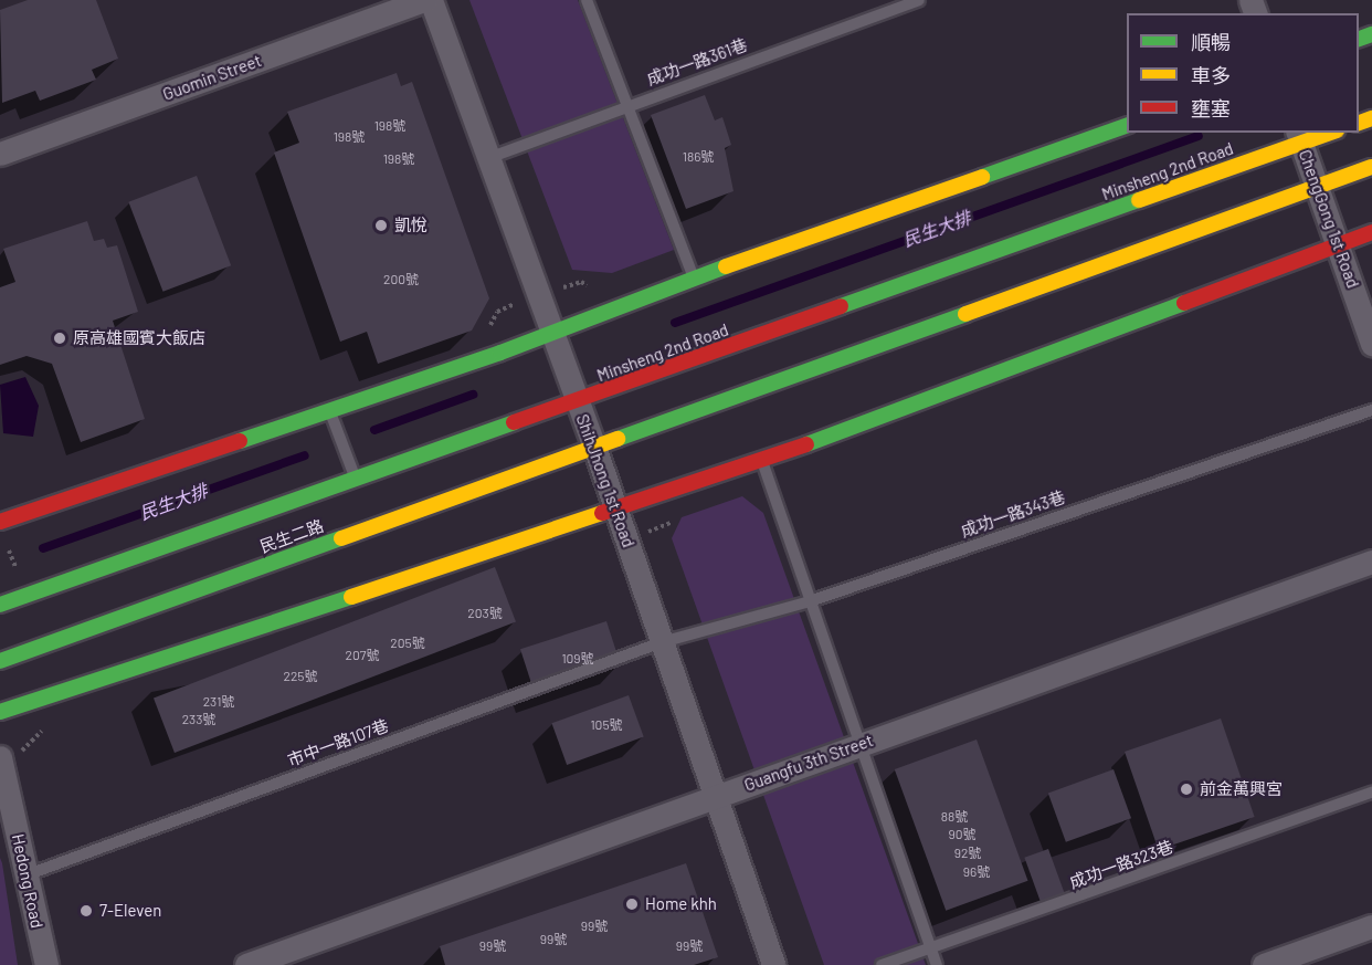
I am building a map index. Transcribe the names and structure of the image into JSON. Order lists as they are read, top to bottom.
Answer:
{
  "streets": {
    "main road": ["Minsheng 2nd Road", "民生二路"],
    "street": [
      "Guomin Street",
      "ChengGong 1st Road",
      "ShihJhong 1st Road",
      "Guangfu 3th Street",
      "Hedong Road"
    ],
    "lane": [
      "成功一路361巷",
      "成功一路343巷",
      "市中一路107巷",
      "成功一路323巷"
    ]
  },
  "crossings": [
    ["成功一路361巷", "ShihJhong 1st Road"],
    ["Minsheng 2nd Road", "ChengGong 1st Road"],
    ["Minsheng 2nd Road", "ShihJhong 1st Road"],
    ["ShihJhong 1st Road", "成功一路343巷"],
    ["ShihJhong 1st Road", "民生二路"],
    ["ShihJhong 1st Road", "市中一路107巷"],
    ["ShihJhong 1st Road", "Guangfu 3th Street"],
    ["成功一路343巷", "市中一路107巷"],
    ["市中一路107巷", "Hedong Road"]
  ],
  "water": ["民生大排"],
  "places": [
    "凱悅",
    "原高雄國賓大飯店",
    "前金萬興宮",
    "Home khh",
    "7-Eleven"
  ],
  "house_numbers": [
    "198號",
    "198號",
    "186號",
    "198號",
    "200號",
    "203號",
    "205號",
    "207號",
    "109號",
    "225號",
    "231號",
    "233號",
    "105號",
    "88號",
    "90號",
    "92號",
    "96號",
    "99號",
    "99號",
    "99號",
    "99號"
  ],
  "legend": ["順暢", "車多", "壅塞"]
}
